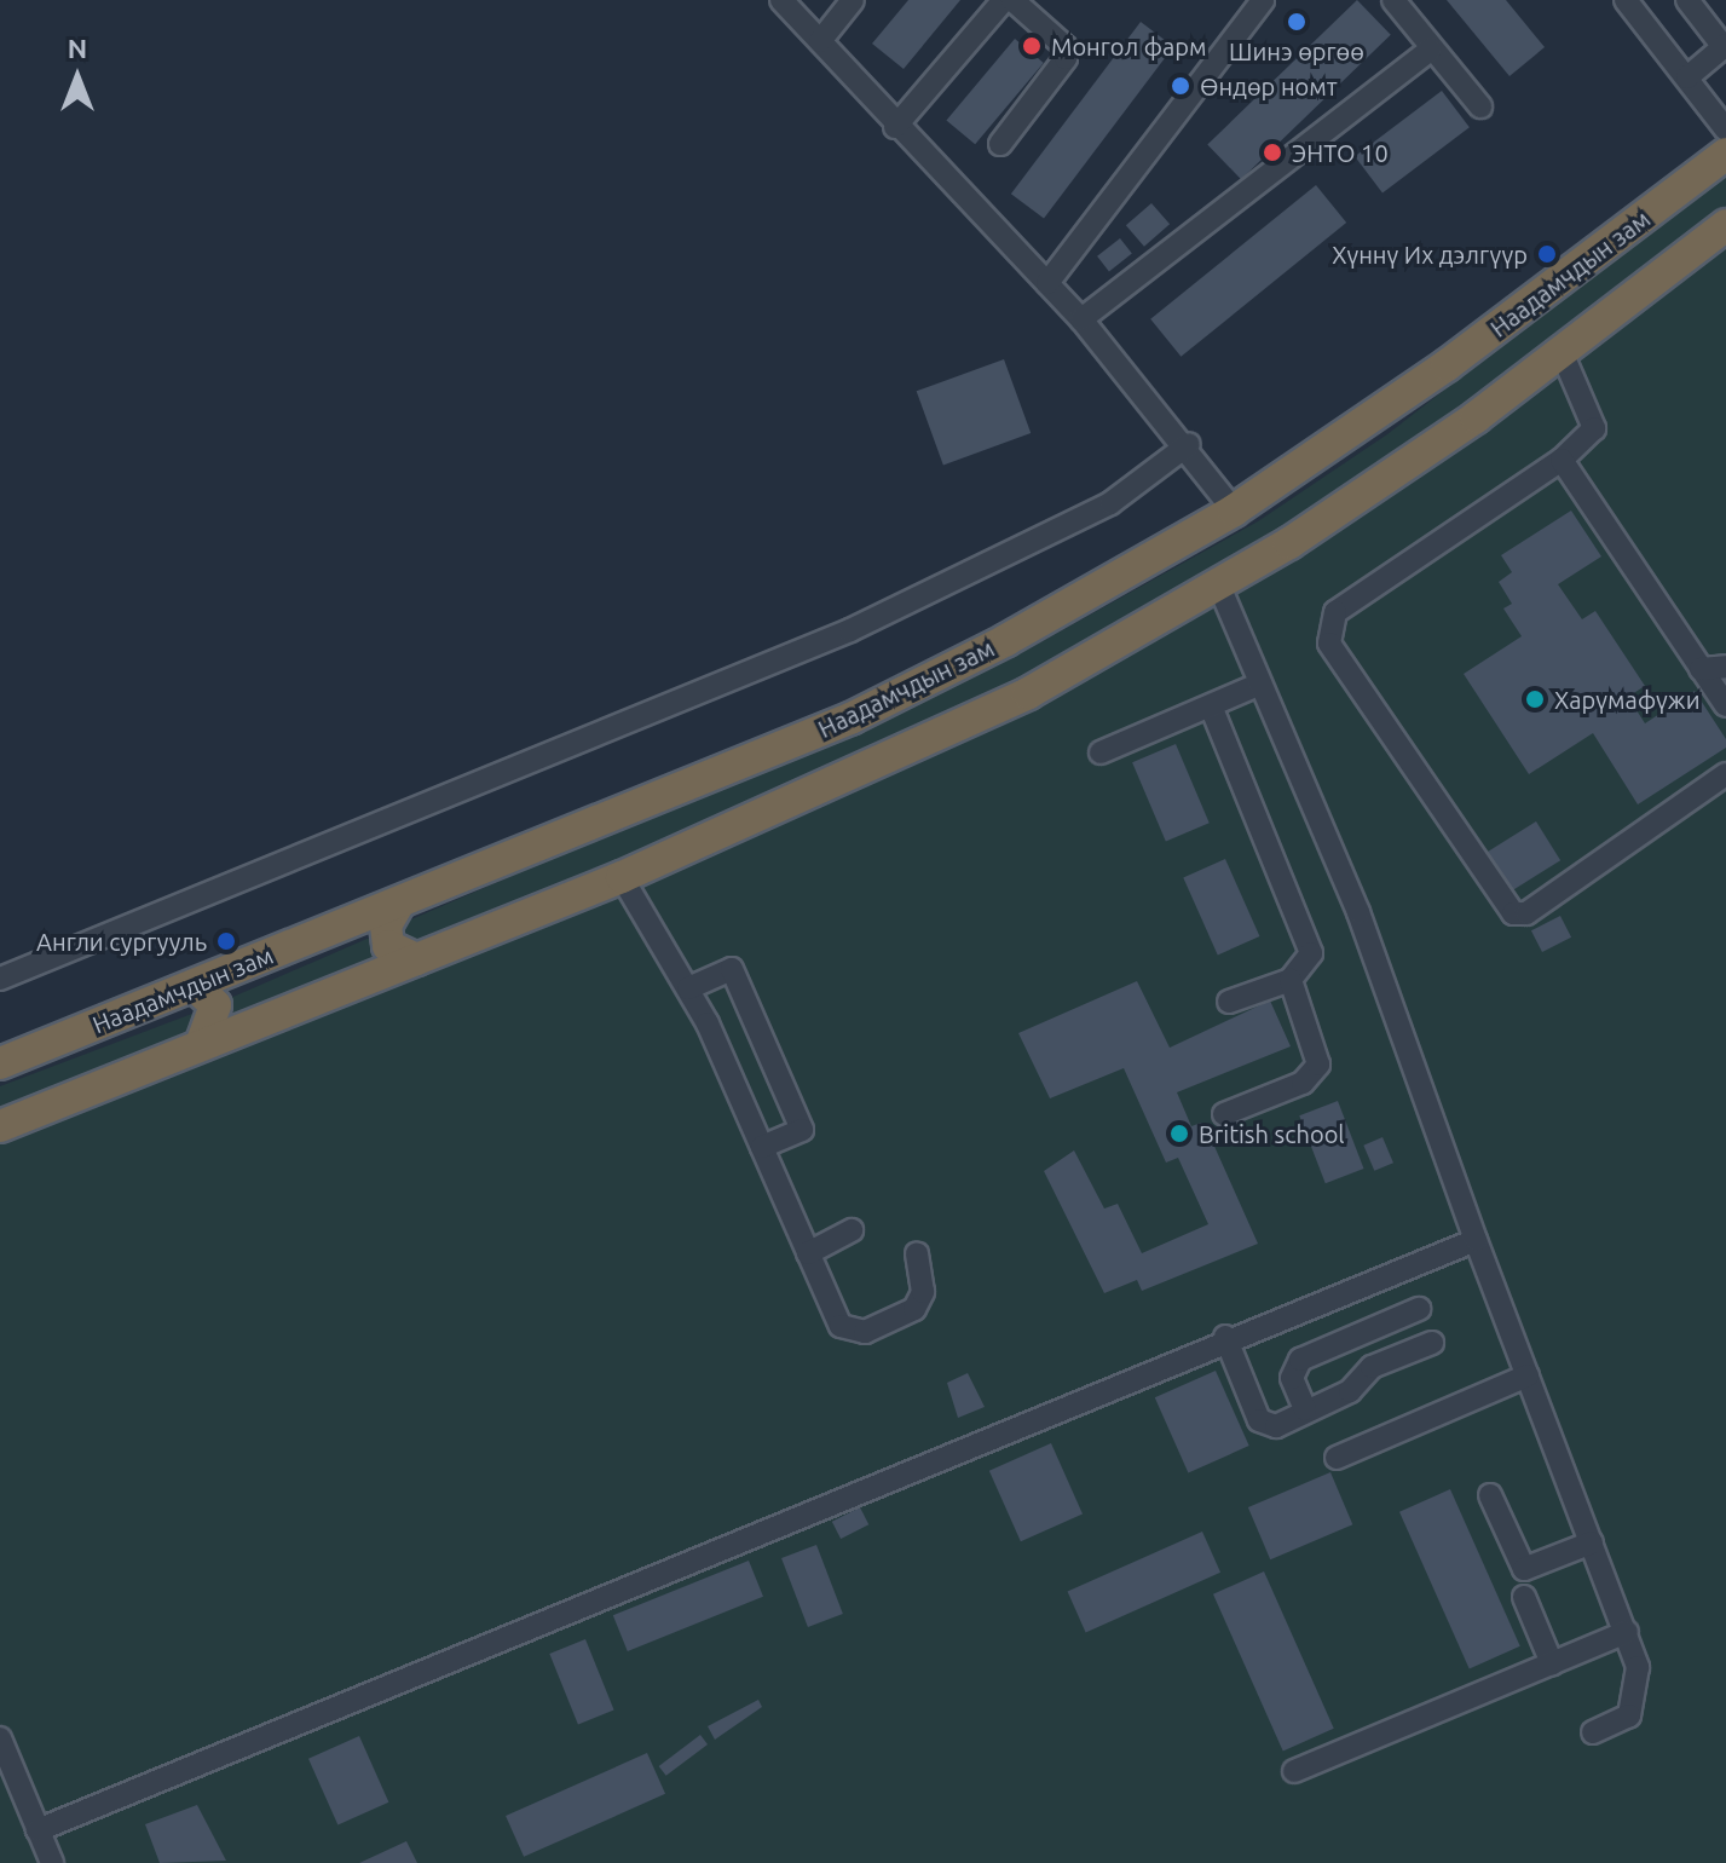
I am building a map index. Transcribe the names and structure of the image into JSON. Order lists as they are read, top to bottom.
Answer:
{
  "streets": {
    "highway": ["Наадамчдын зам"]
  },
  "places": [
    "Шинэ өргөө",
    "Монгол фарм",
    "Өндөр номт",
    "ЭНТО 10",
    "Хүннү Их дэлгүүр",
    "Харүмафүжи",
    "Англи сургууль",
    "British school"
  ],
  "north": "top"
}
